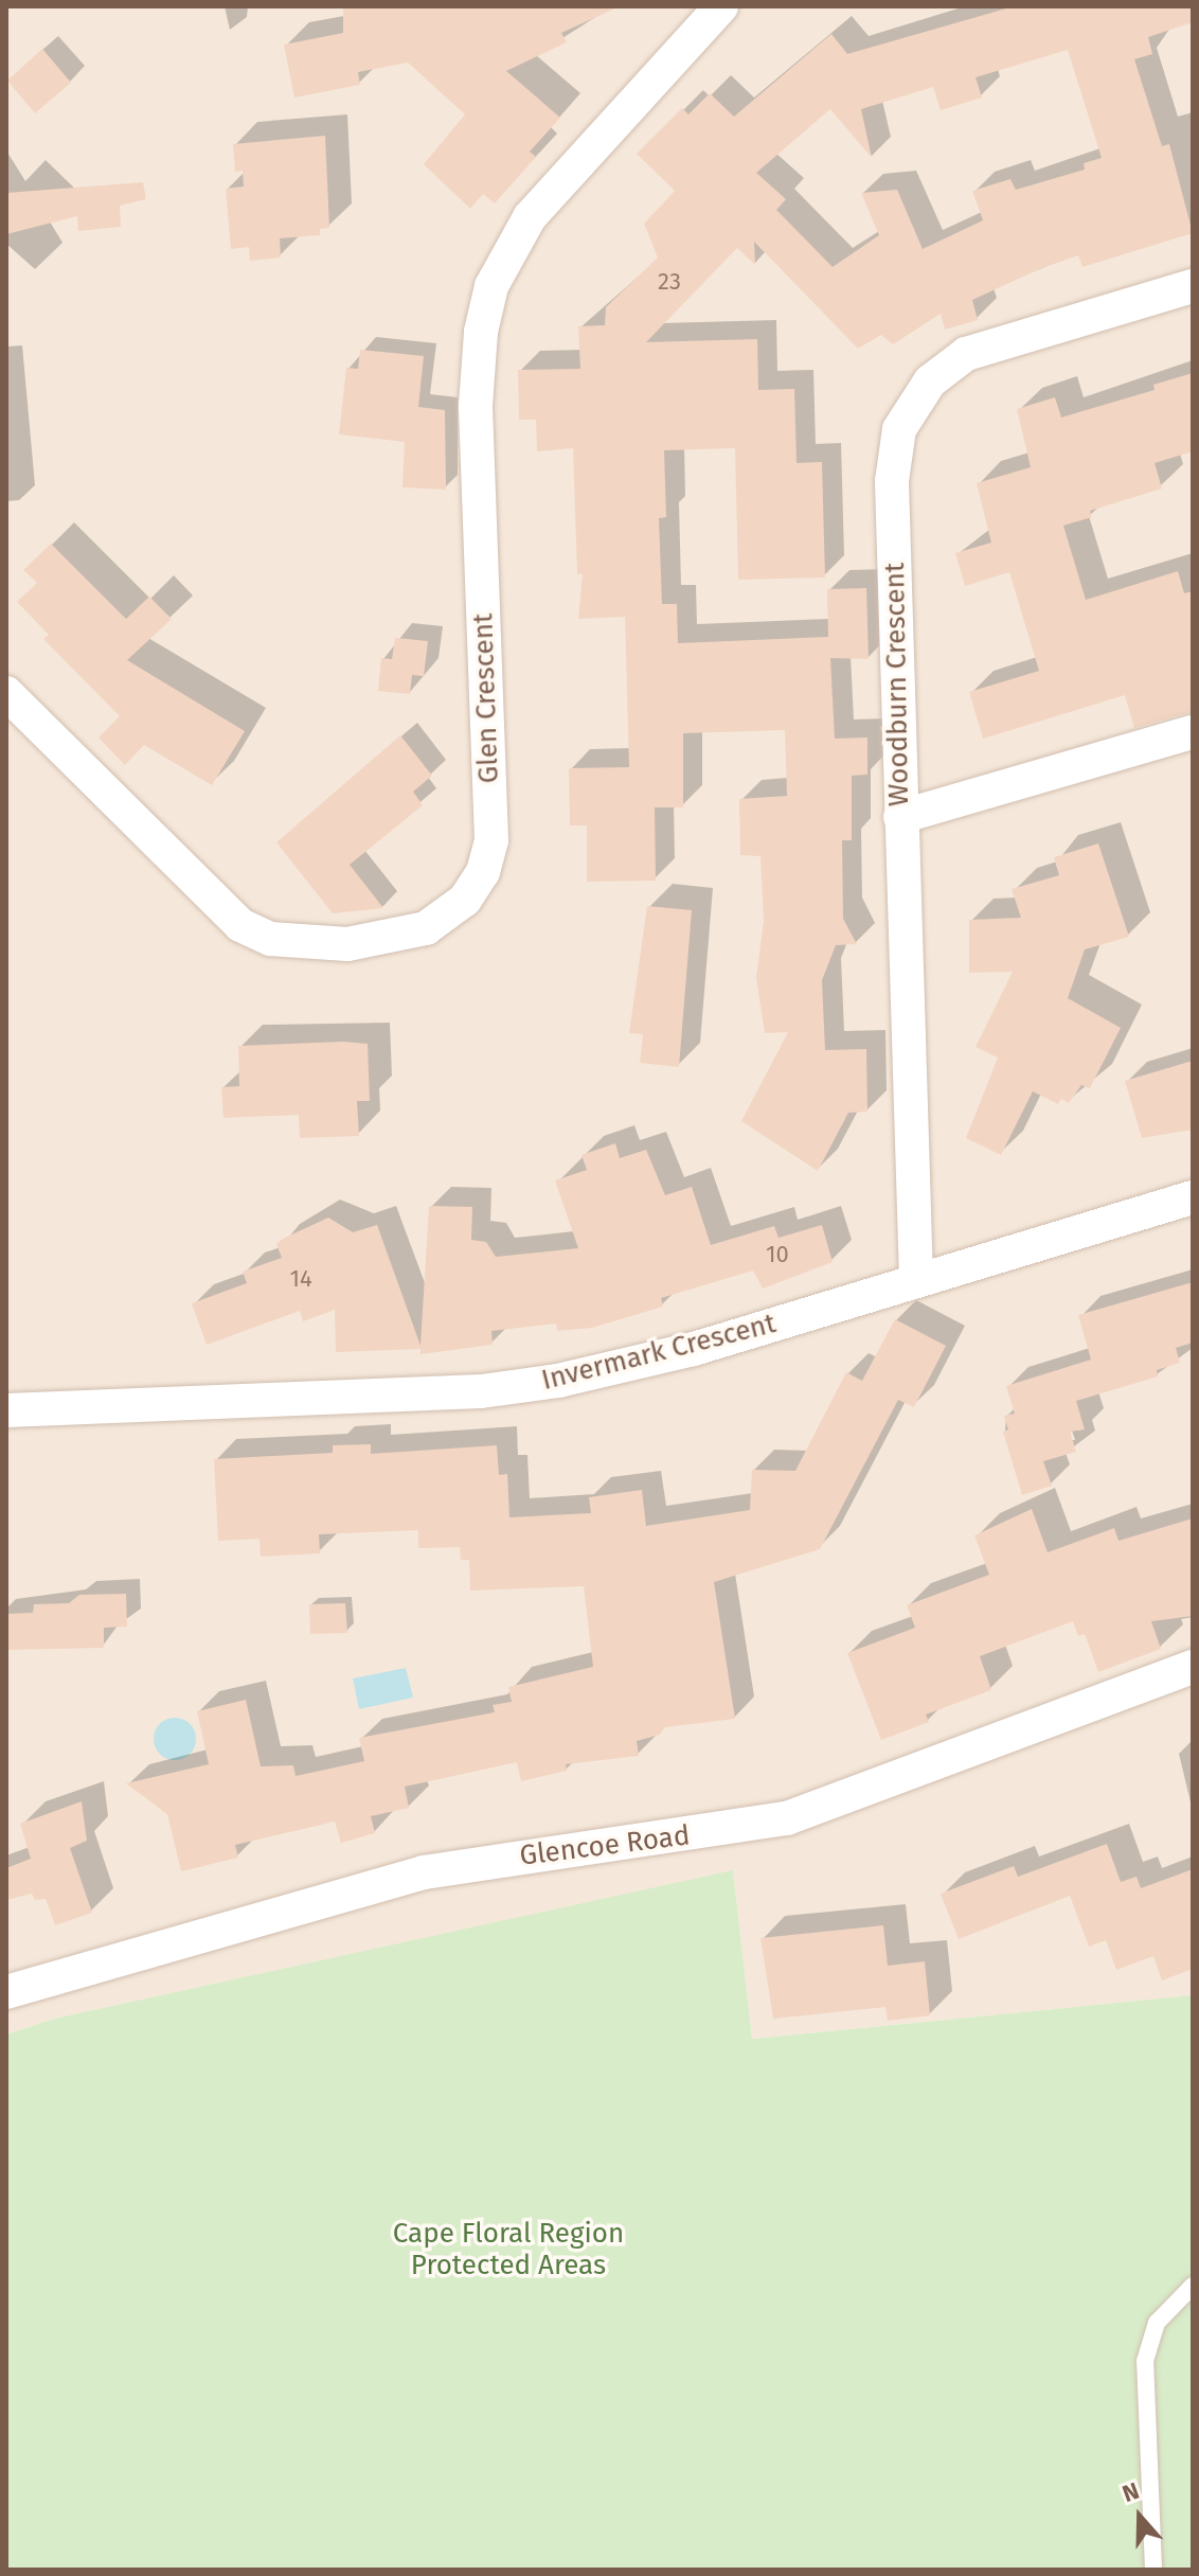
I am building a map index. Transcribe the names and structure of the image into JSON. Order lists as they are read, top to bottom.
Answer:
{
  "streets": {
    "street": [
      "Woodburn Crescent",
      "Glen Crescent",
      "Invermark Crescent",
      "Glencoe Road"
    ]
  },
  "crossings": [
    ["Woodburn Crescent", "Invermark Crescent"]
  ],
  "parks": ["Cape Floral Region Protected Areas"],
  "house_numbers": ["23", "10", "14"],
  "north": "top"
}
